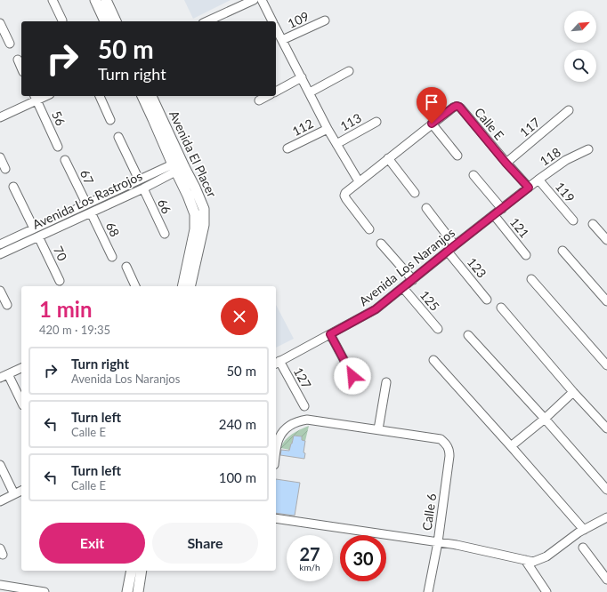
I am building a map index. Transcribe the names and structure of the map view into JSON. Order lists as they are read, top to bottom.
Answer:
{
  "streets": {
    "street": [
      "109",
      "56",
      "113",
      "Calle E",
      "112",
      "117",
      "Avenida El Placer",
      "118",
      "67",
      "119",
      "Avenida Los Rastrojos",
      "66",
      "121",
      "68",
      "70",
      "Avenida Los Naranjos",
      "123",
      "125",
      "127",
      "Calle 6"
    ]
  },
  "crossings": [
    ["Calle E", "117"],
    ["Calle E", "118"],
    ["Calle E", "Avenida Los Naranjos"],
    ["Avenida El Placer", "Avenida Los Rastrojos"],
    ["118", "119"],
    ["118", "Avenida Los Naranjos"],
    ["67", "Avenida Los Rastrojos"],
    ["Avenida Los Rastrojos", "66"],
    ["Avenida Los Rastrojos", "68"],
    ["Avenida Los Rastrojos", "70"],
    ["121", "Avenida Los Naranjos"],
    ["Avenida Los Naranjos", "123"],
    ["Avenida Los Naranjos", "125"],
    ["Avenida Los Naranjos", "127"]
  ],
  "north": "top right",
  "page": {
    "turn": ["50 m", "Turn right"],
    "heading": ["1 min", "420 m · 19:35"],
    "list": [
      {
        "name": "Turn right",
        "note": "Avenida Los Naranjos",
        "value": "50 m"
      },
      {
        "name": "Turn left",
        "note": "Calle E",
        "value": "240 m"
      },
      {
        "name": "Turn left",
        "note": "Calle E",
        "value": "100 m"
      }
    ],
    "buttons": ["Exit", "Share"],
    "speed": "27 km/h",
    "limit": "30"
  }
}
